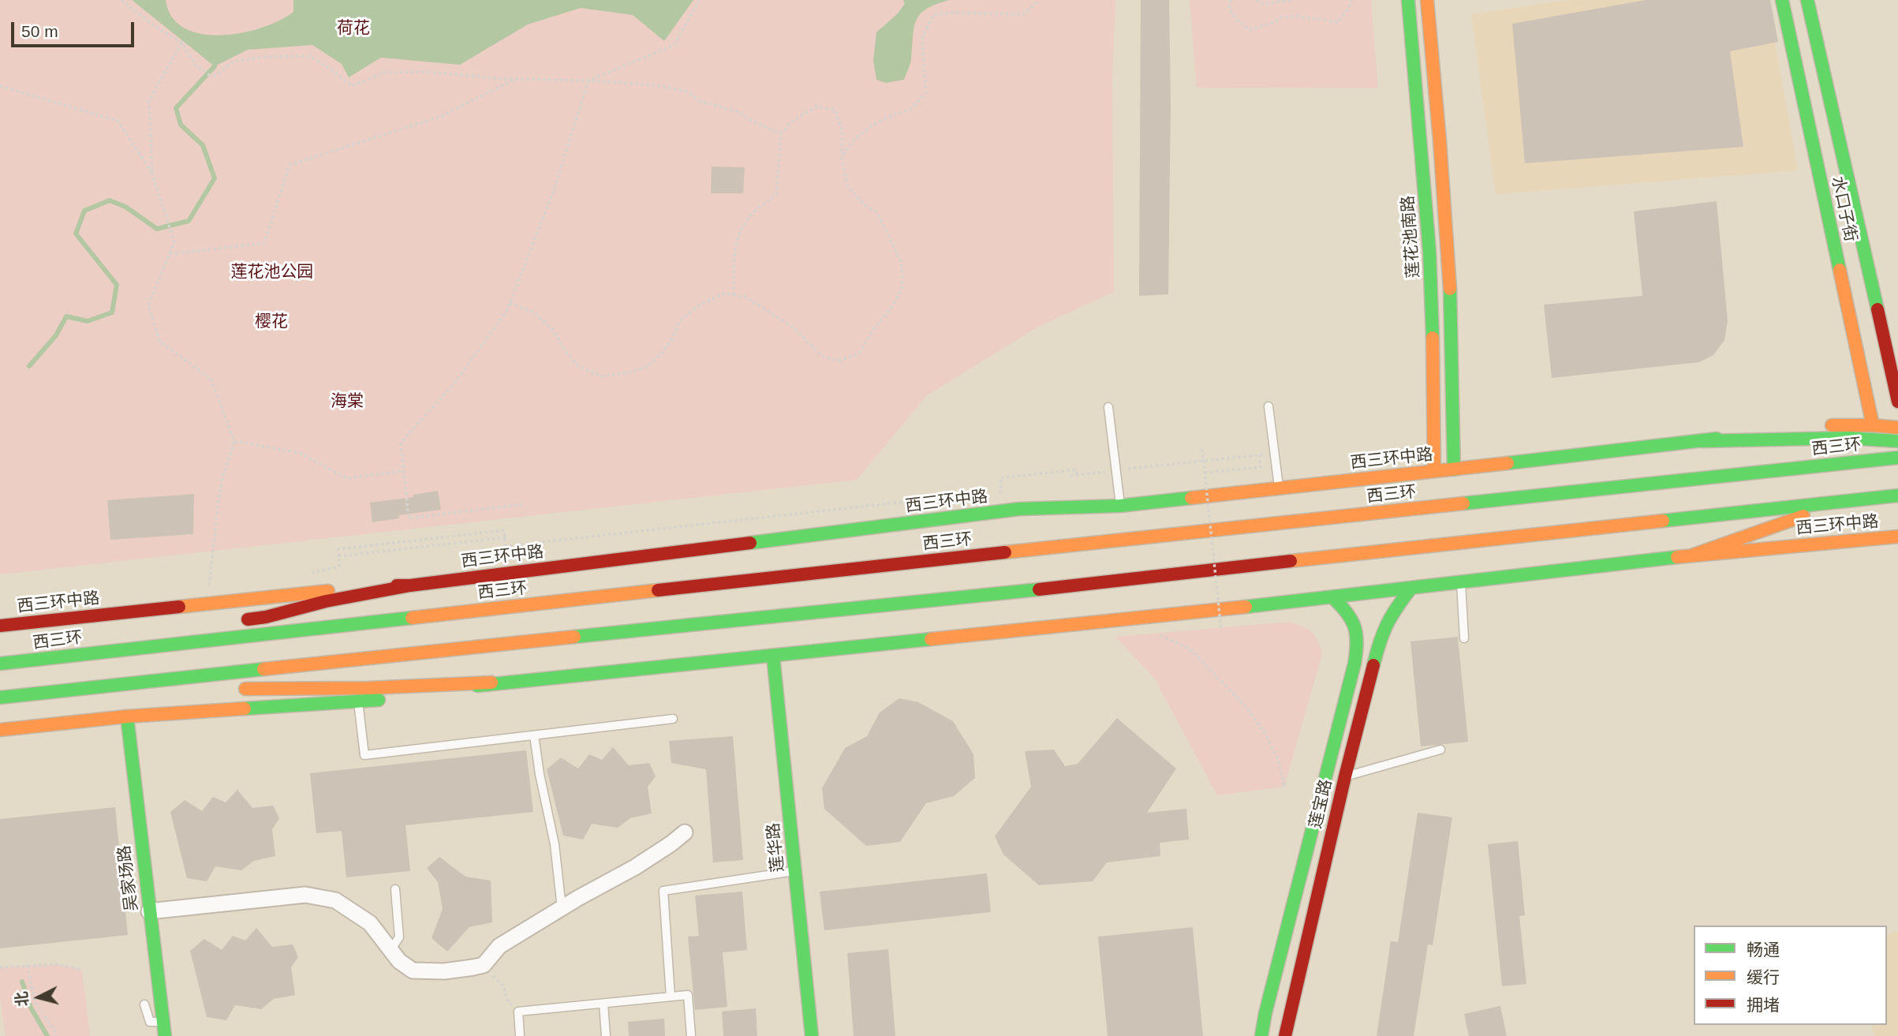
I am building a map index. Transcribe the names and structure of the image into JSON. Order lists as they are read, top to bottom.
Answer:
{
  "streets": {
    "main road": [
      "水口子街",
      "莲花池南路",
      "西三环",
      "西三环中路",
      "莲宝路",
      "莲华路",
      "吴家场路"
    ]
  },
  "crossings": [
    ["水口子街", "西三环中路"],
    ["莲花池南路", "西三环中路"],
    ["西三环中路", "莲宝路"],
    ["西三环中路", "莲华路"],
    ["西三环中路", "吴家场路"]
  ],
  "parks": [
    "荷花",
    "莲花池公园",
    "樱花",
    "海棠"
  ],
  "legend": ["畅通", "缓行", "拥堵"],
  "scale_bar": "50 m",
  "north": "left"
}
